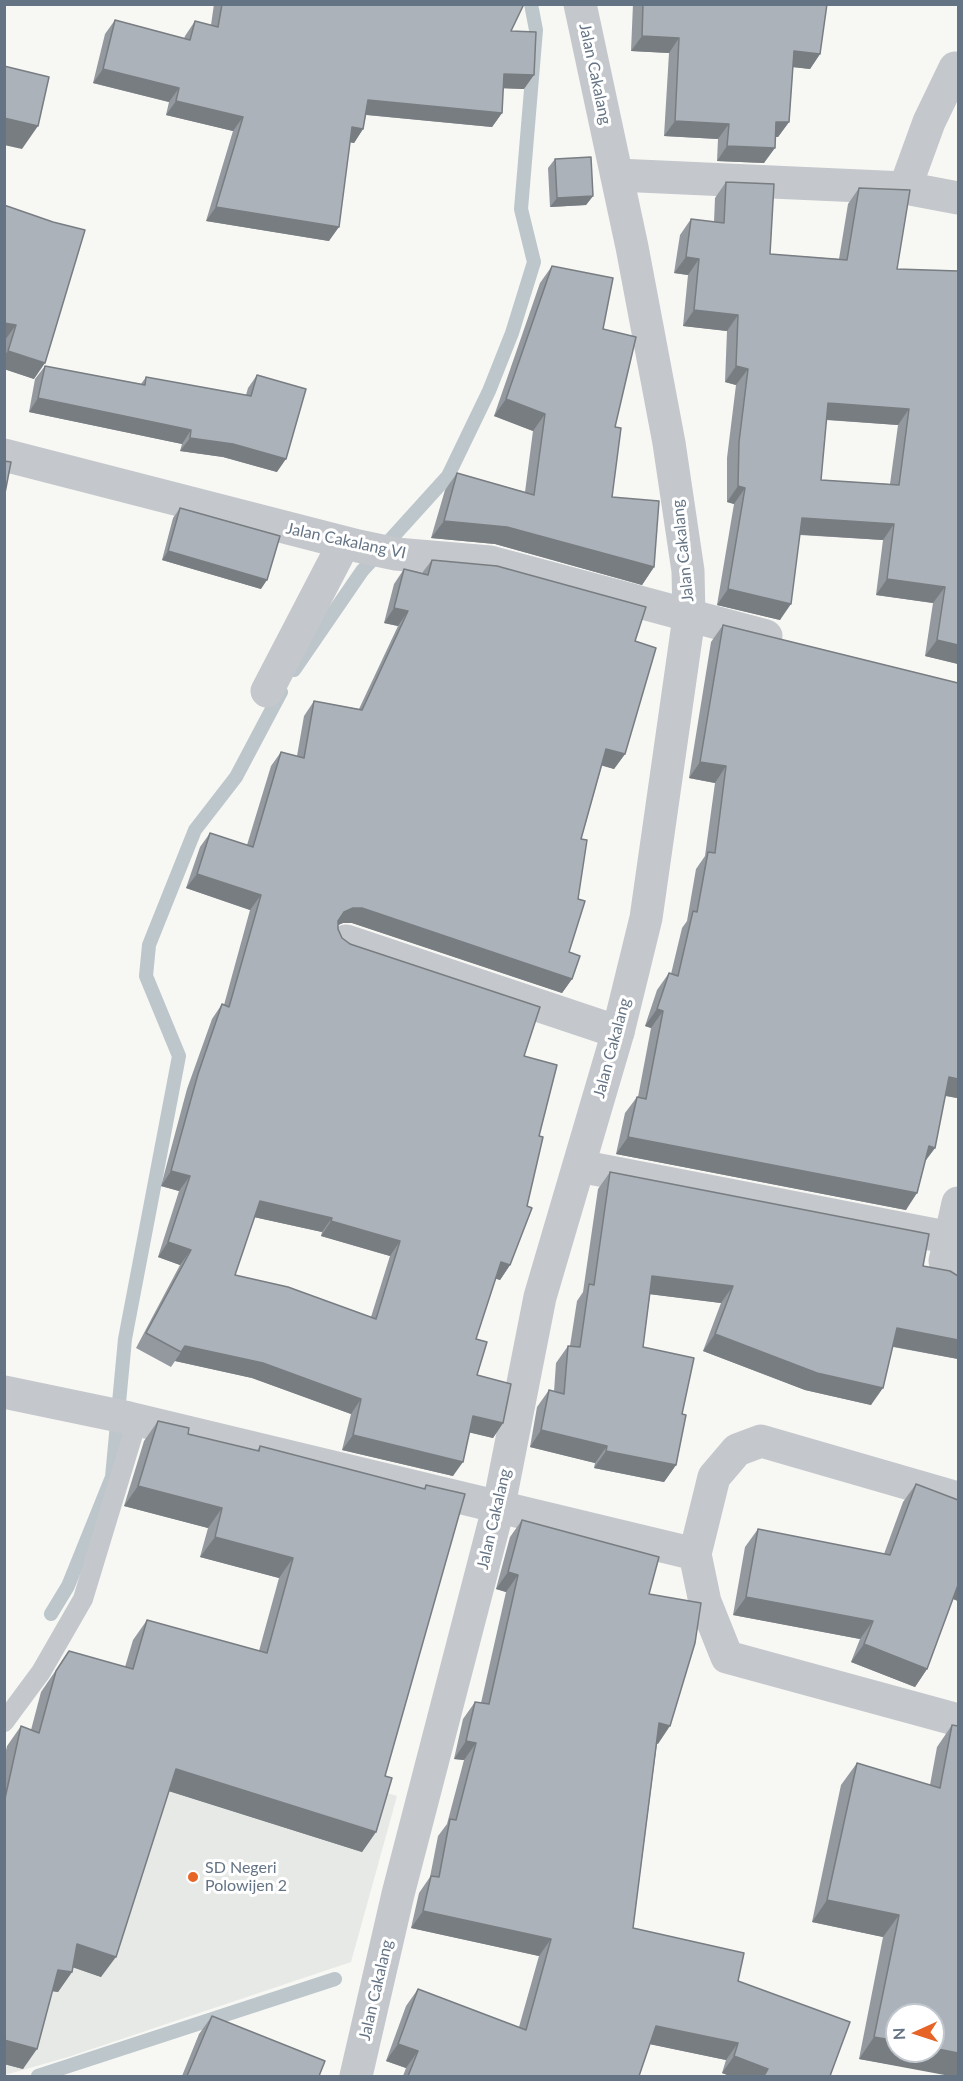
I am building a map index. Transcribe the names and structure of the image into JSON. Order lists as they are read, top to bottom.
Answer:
{
  "streets": {
    "street": ["Jalan Cakalang", "Jalan Cakalang VI"]
  },
  "crossings": [
    ["Jalan Cakalang", "Jalan Cakalang VI"]
  ],
  "places": ["SD Negeri Polowijen 2"],
  "north": "left"
}
